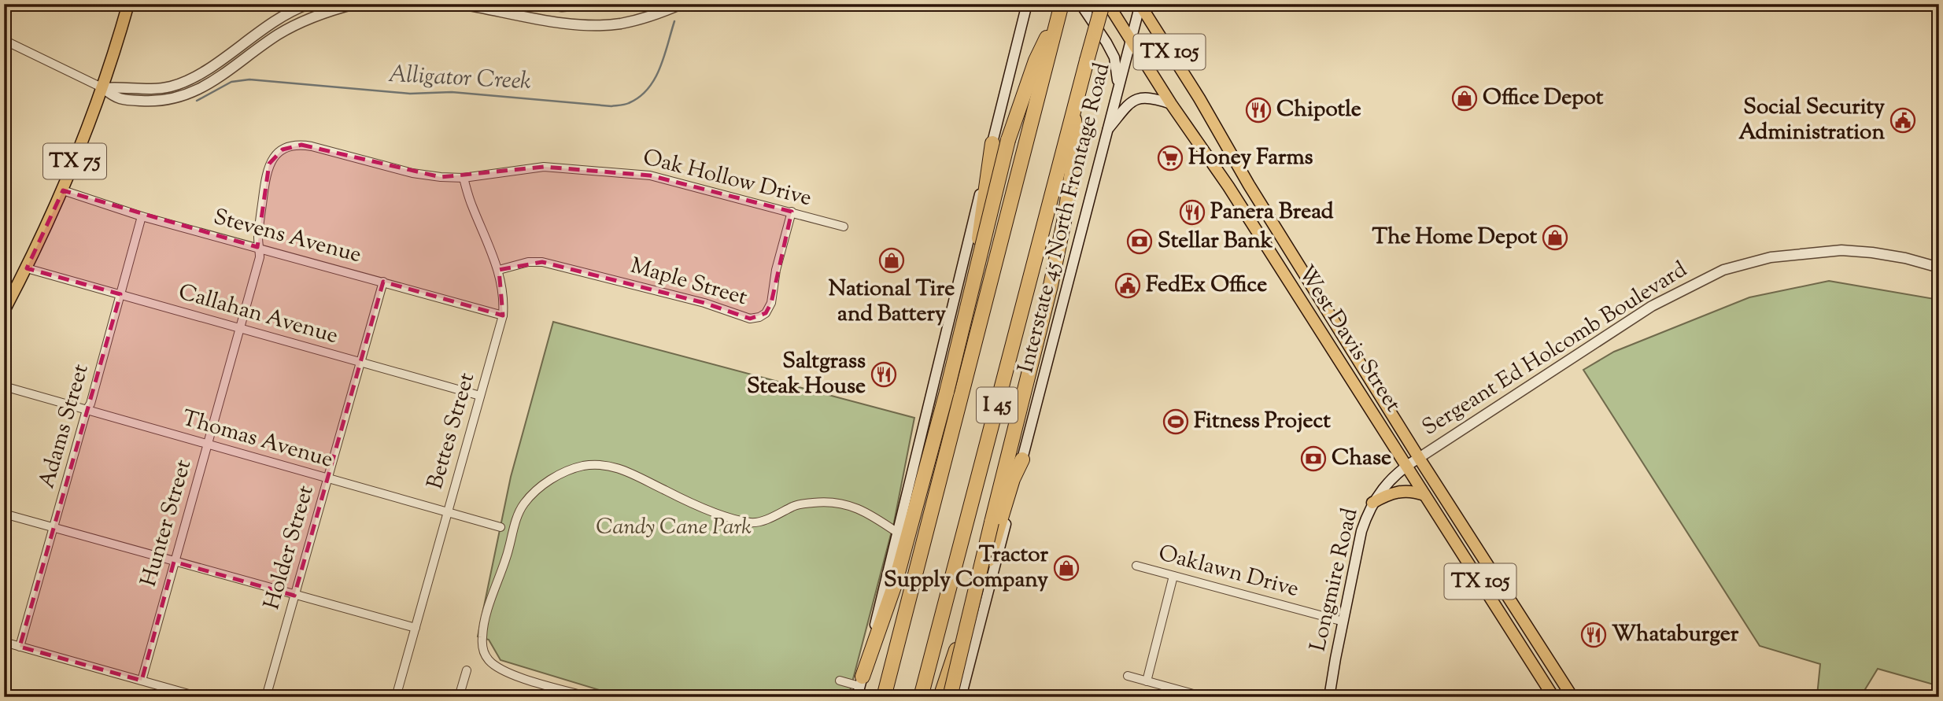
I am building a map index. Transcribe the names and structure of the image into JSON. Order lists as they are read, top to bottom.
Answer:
{
  "streets": {
    "highway": ["I 45"],
    "main road": [
      "TX 105",
      "TX 75",
      "Interstate 45 North Frontage Road",
      "West Davis Street",
      "Sergeant Ed Holcomb Boulevard",
      "Longmire Road"
    ],
    "street": [
      "Oak Hollow Drive",
      "Stevens Avenue",
      "Maple Street",
      "Callahan Avenue",
      "Adams Street",
      "Bettes Street",
      "Thomas Avenue",
      "Hunter Street",
      "Holder Street",
      "Oaklawn Drive"
    ]
  },
  "crossings": [
    ["TX 75", "Stevens Avenue"],
    ["TX 75", "Callahan Avenue"],
    ["Oak Hollow Drive", "Stevens Avenue"],
    ["Oak Hollow Drive", "Maple Street"],
    ["Oak Hollow Drive", "Bettes Street"],
    ["Oak Hollow Drive", "Hunter Street"],
    ["Interstate 45 North Frontage Road", "West Davis Street"],
    ["Stevens Avenue", "Adams Street"],
    ["Stevens Avenue", "Bettes Street"],
    ["Stevens Avenue", "Hunter Street"],
    ["Stevens Avenue", "Holder Street"],
    ["Maple Street", "Bettes Street"],
    ["Callahan Avenue", "Adams Street"],
    ["Callahan Avenue", "Bettes Street"],
    ["Callahan Avenue", "Hunter Street"],
    ["Callahan Avenue", "Holder Street"],
    ["West Davis Street", "Sergeant Ed Holcomb Boulevard"],
    ["West Davis Street", "Longmire Road"],
    ["Sergeant Ed Holcomb Boulevard", "Longmire Road"],
    ["Adams Street", "Thomas Avenue"],
    ["Bettes Street", "Thomas Avenue"],
    ["Thomas Avenue", "Hunter Street"],
    ["Thomas Avenue", "Holder Street"],
    ["Oaklawn Drive", "Longmire Road"]
  ],
  "water": ["Alligator Creek"],
  "parks": ["Candy Cane Park"],
  "places": {
    "shop": [
      "Office Depot",
      "The Home Depot",
      "National Tire and Battery",
      "Tractor Supply Company"
    ],
    "restaurant": [
      "Chipotle",
      "Panera Bread",
      "Saltgrass Steak House",
      "Whataburger"
    ],
    "public building": ["Social Security Administration", "FedEx Office"],
    "supermarket": ["Honey Farms"],
    "bank": ["Stellar Bank", "Chase"],
    "sports": ["Fitness Project"]
  }
}
